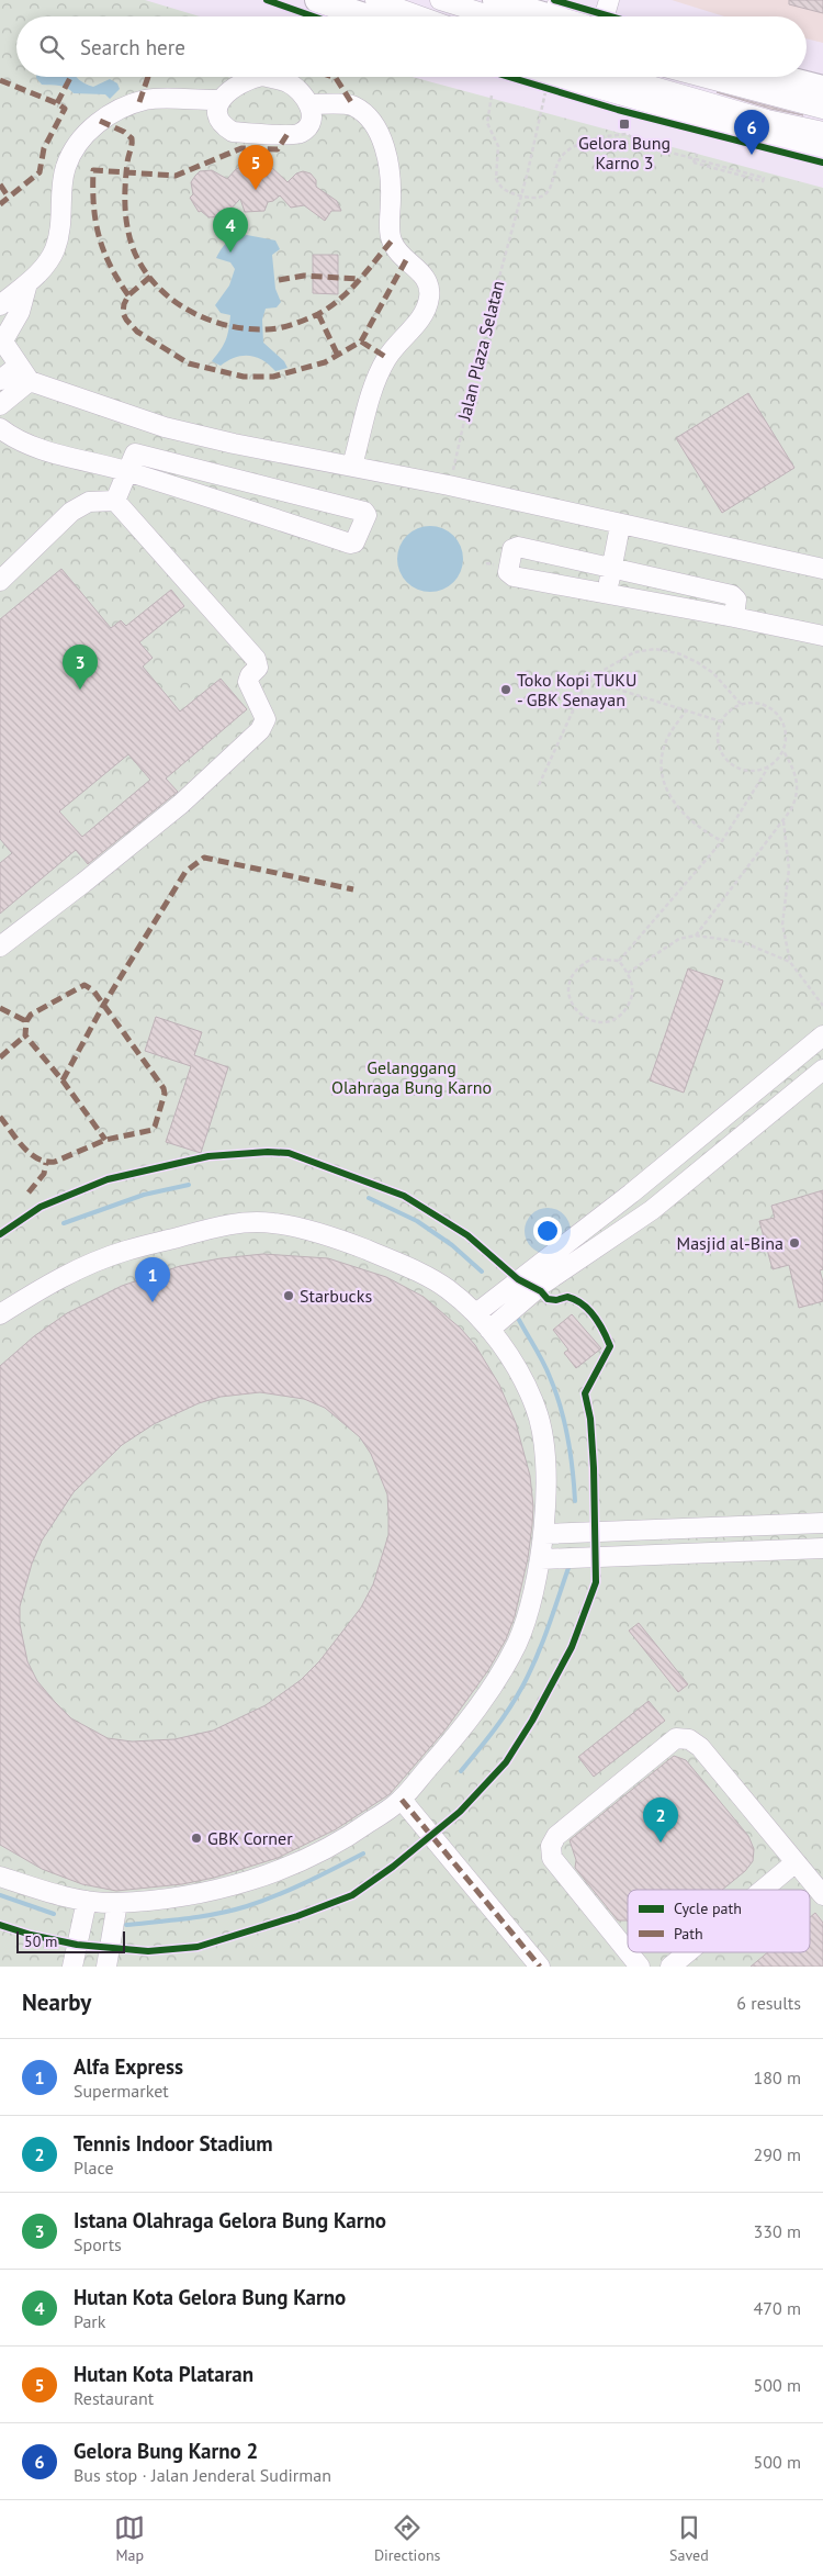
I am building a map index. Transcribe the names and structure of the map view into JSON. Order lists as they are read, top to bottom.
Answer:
{
  "streets": {
    "path": ["Jalan Plaza Selatan"]
  },
  "parks": ["Gelanggang Olahraga Bung Karno"],
  "places": {
    "transit": ["Gelora Bung Karno 3"],
    "other": [
      "Toko Kopi TUKU - GBK Senayan",
      "Masjid al-Bina",
      "Starbucks",
      "GBK Corner"
    ]
  },
  "legend": ["Cycle path", "Path"],
  "scale_bar": "50 m",
  "page": {
    "search": "Search here",
    "pins": [
      "6",
      "5",
      "4",
      "3",
      "1",
      "2"
    ],
    "scale": "50 m",
    "heading": ["Nearby", "6 results"],
    "list": [
      {
        "mark": "1",
        "name": "Alfa Express",
        "note": "Supermarket",
        "value": "180 m"
      },
      {
        "mark": "2",
        "name": "Tennis Indoor Stadium",
        "note": "Place",
        "value": "290 m"
      },
      {
        "mark": "3",
        "name": "Istana Olahraga Gelora Bung Karno",
        "note": "Sports",
        "value": "330 m"
      },
      {
        "mark": "4",
        "name": "Hutan Kota Gelora Bung Karno",
        "note": "Park",
        "value": "470 m"
      },
      {
        "mark": "5",
        "name": "Hutan Kota Plataran",
        "note": "Restaurant",
        "value": "500 m"
      },
      {
        "mark": "6",
        "name": "Gelora Bung Karno 2",
        "note": "Bus stop · Jalan Jenderal Sudirman",
        "value": "500 m"
      }
    ],
    "nav": ["Map", "Directions", "Saved"]
  }
}
